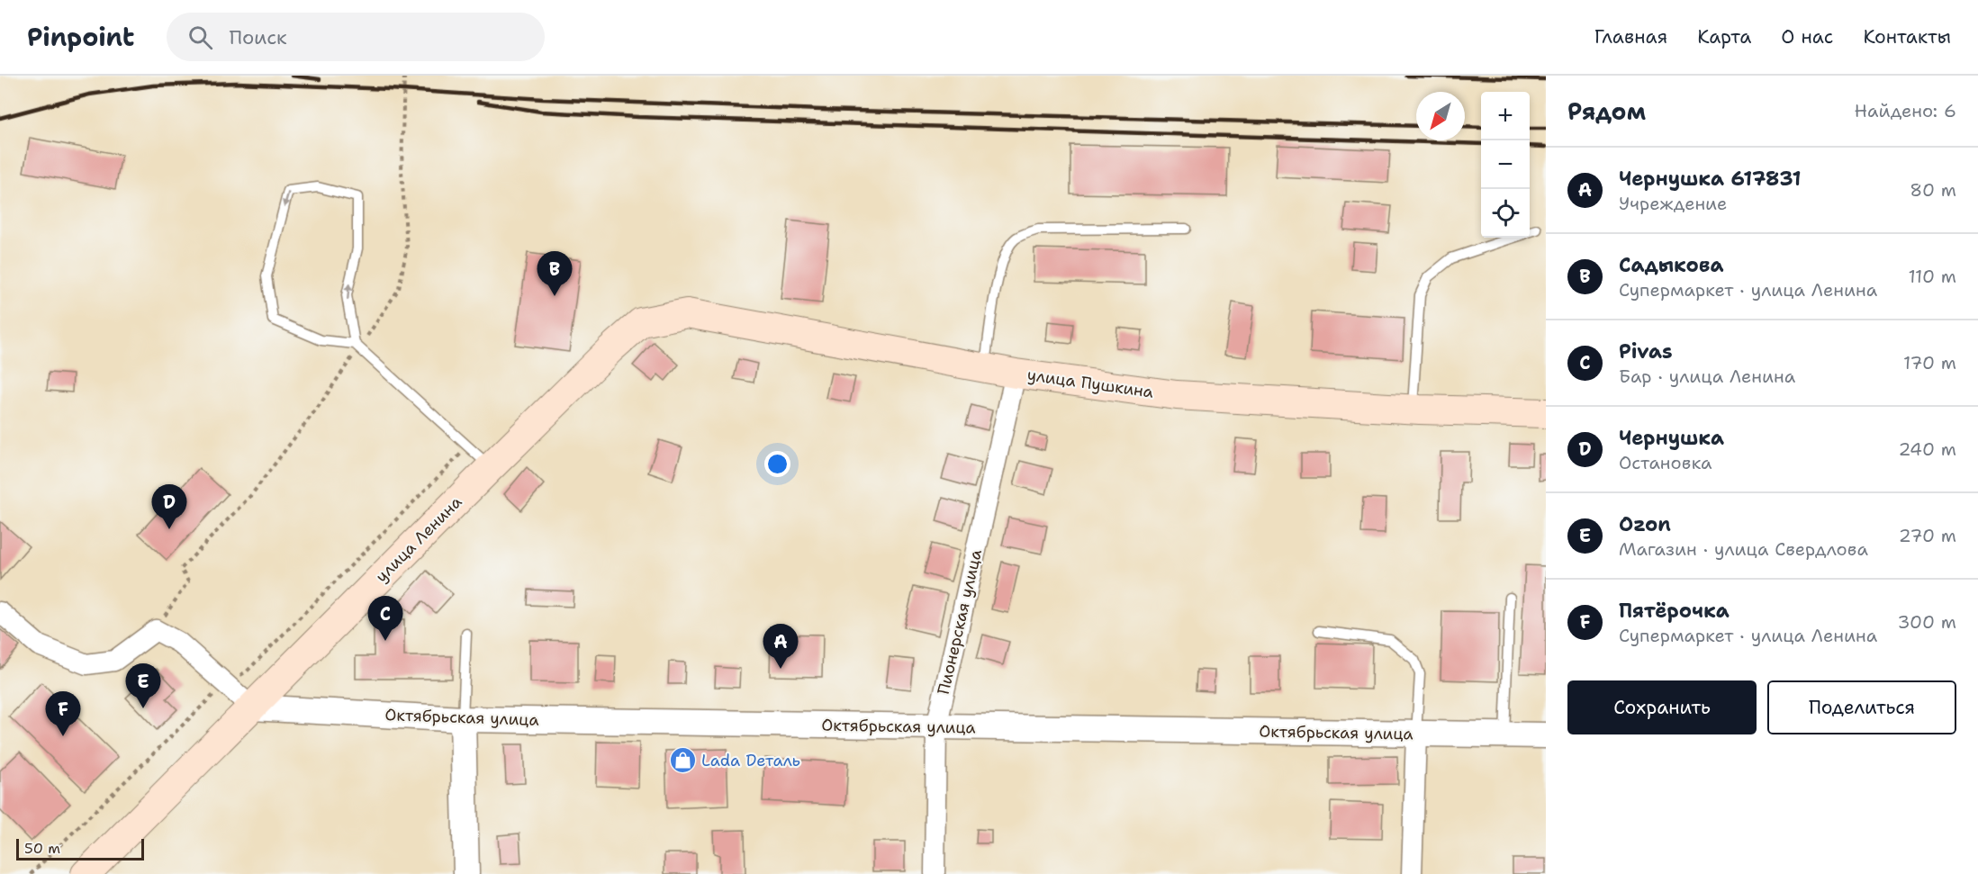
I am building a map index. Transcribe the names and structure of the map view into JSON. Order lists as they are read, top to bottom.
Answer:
{
  "streets": {
    "main road": ["улица Пушкина", "улица Ленина"],
    "street": ["Пионерская улица", "Октябрьская улица"]
  },
  "crossings": [
    ["улица Пушкина", "улица Ленина"],
    ["улица Пушкина", "Пионерская улица"],
    ["улица Ленина", "Октябрьская улица"],
    ["Пионерская улица", "Октябрьская улица"]
  ],
  "places": {
    "shop": ["Lada Dеталь"]
  },
  "scale_bar": "50 m",
  "north": "bottom left",
  "page": {
    "header": "Pinpoint",
    "search": "Поиск",
    "nav": [
      "Главная",
      "Карта",
      "О нас",
      "Контакты"
    ],
    "heading": ["Рядом", "Найдено: 6"],
    "map_buttons": ["+", "−"],
    "list": [
      {
        "mark": "A",
        "name": "Чернушка 617831",
        "note": "Учреждение",
        "value": "80 m"
      },
      {
        "mark": "B",
        "name": "Садыкова",
        "note": "Супермаркет · улица Ленина",
        "value": "110 m"
      },
      {
        "mark": "C",
        "name": "Pivas",
        "note": "Бар · улица Ленина",
        "value": "170 m"
      },
      {
        "mark": "D",
        "name": "Чернушка",
        "note": "Остановка",
        "value": "240 m"
      },
      {
        "mark": "E",
        "name": "Ozon",
        "note": "Магазин · улица Свердлова",
        "value": "270 m"
      },
      {
        "mark": "F",
        "name": "Пятёрочка",
        "note": "Супермаркет · улица Ленина",
        "value": "300 m"
      }
    ],
    "pins": [
      "B",
      "D",
      "C",
      "A",
      "E",
      "F"
    ],
    "buttons": ["Сохранить", "Поделиться"],
    "scale": "50 m"
  }
}
